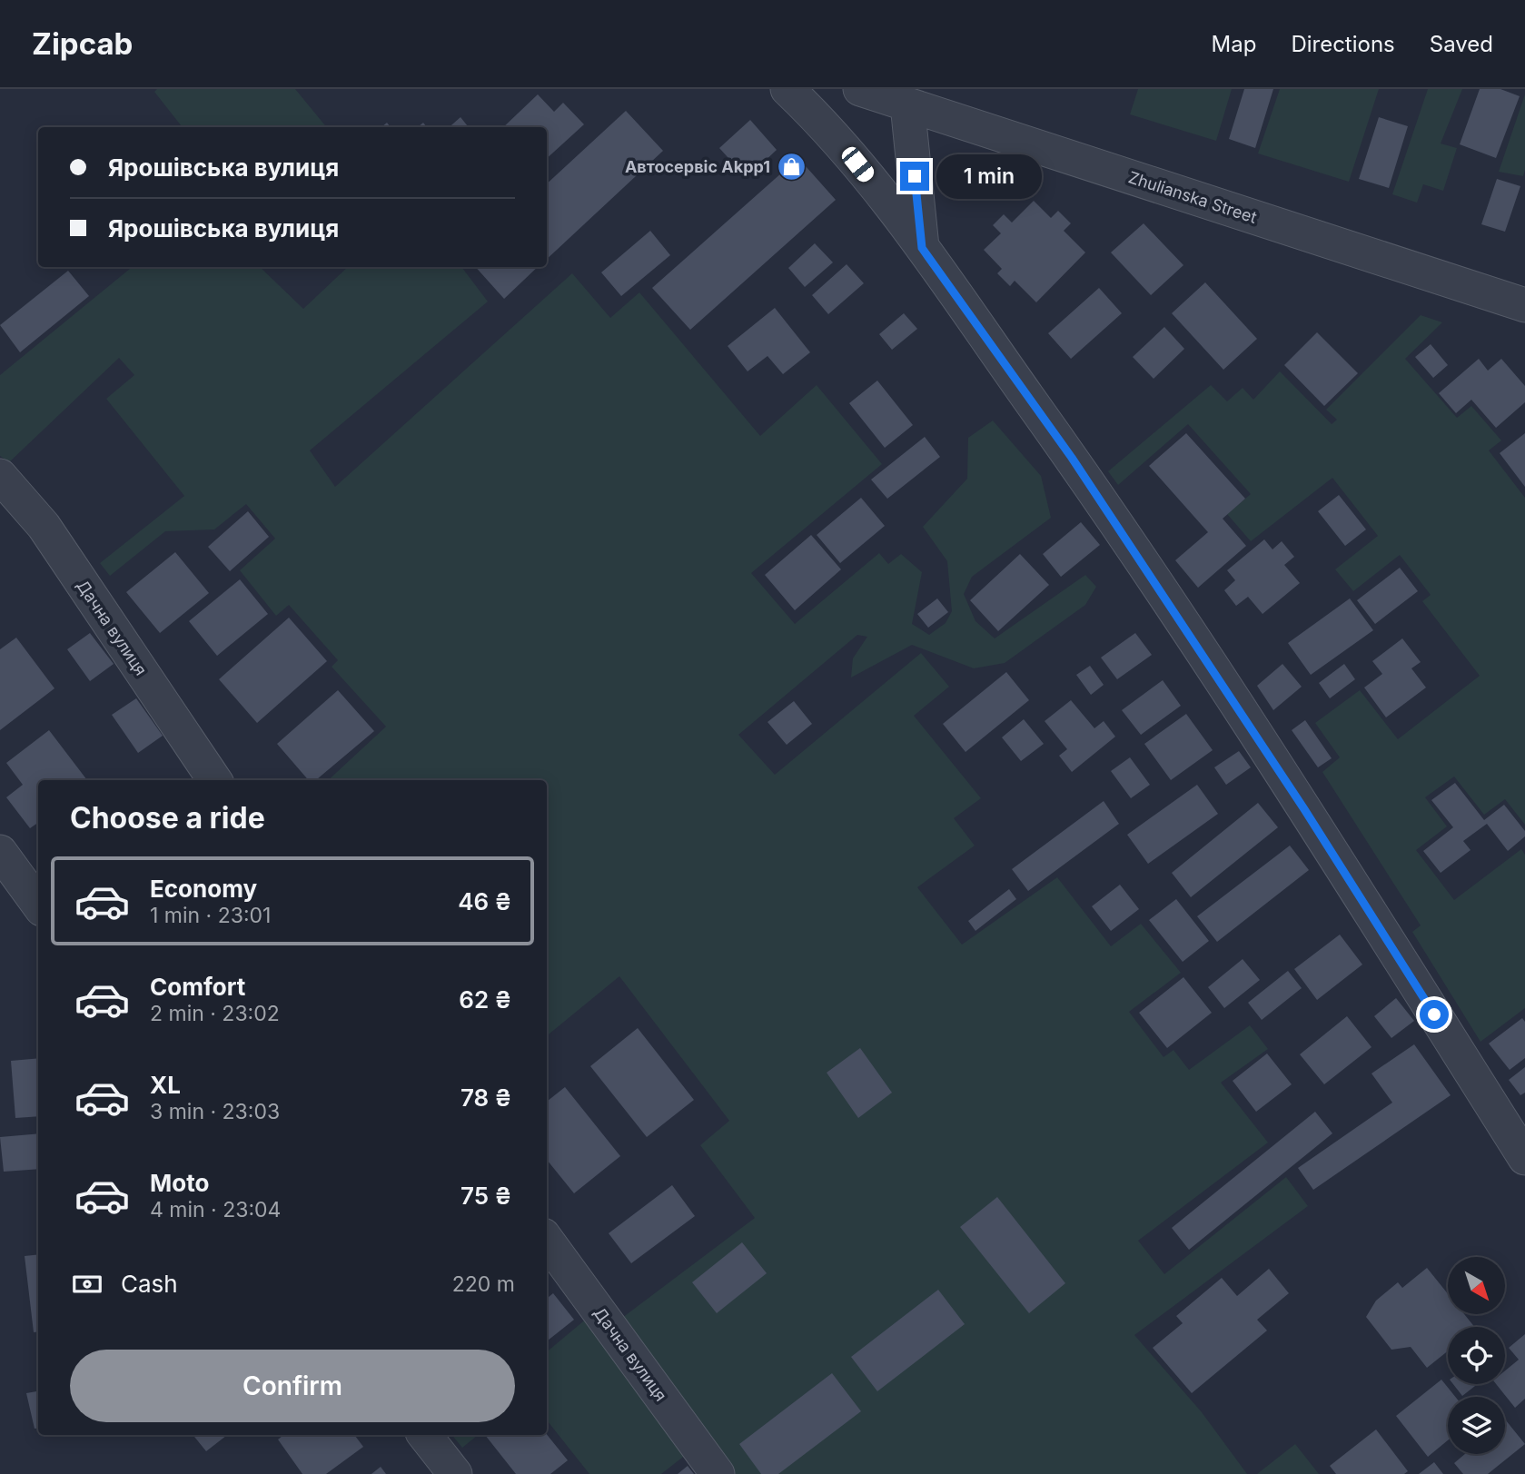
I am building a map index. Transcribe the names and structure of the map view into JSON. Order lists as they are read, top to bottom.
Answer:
{
  "streets": {
    "street": ["Zhulianska Street", "Дачна вулиця"]
  },
  "places": {
    "shop": ["Автосервіс Akpp1"]
  },
  "north": "bottom right",
  "page": {
    "header": "Zipcab",
    "nav": ["Map", "Directions", "Saved"],
    "banner": ["Ярошівська вулиця", "Ярошівська вулиця"],
    "bubble": "1 min",
    "heading": "Choose a ride",
    "list": [
      {
        "name": "Economy",
        "note": "1 min · 23:01",
        "value": "46 ₴"
      },
      {
        "name": "Comfort",
        "note": "2 min · 23:02",
        "value": "62 ₴"
      },
      {
        "name": "XL",
        "note": "3 min · 23:03",
        "value": "78 ₴"
      },
      {
        "name": "Moto",
        "note": "4 min · 23:04",
        "value": "75 ₴"
      }
    ],
    "pay": ["Cash", "220 m"],
    "buttons": "Confirm"
  }
}
